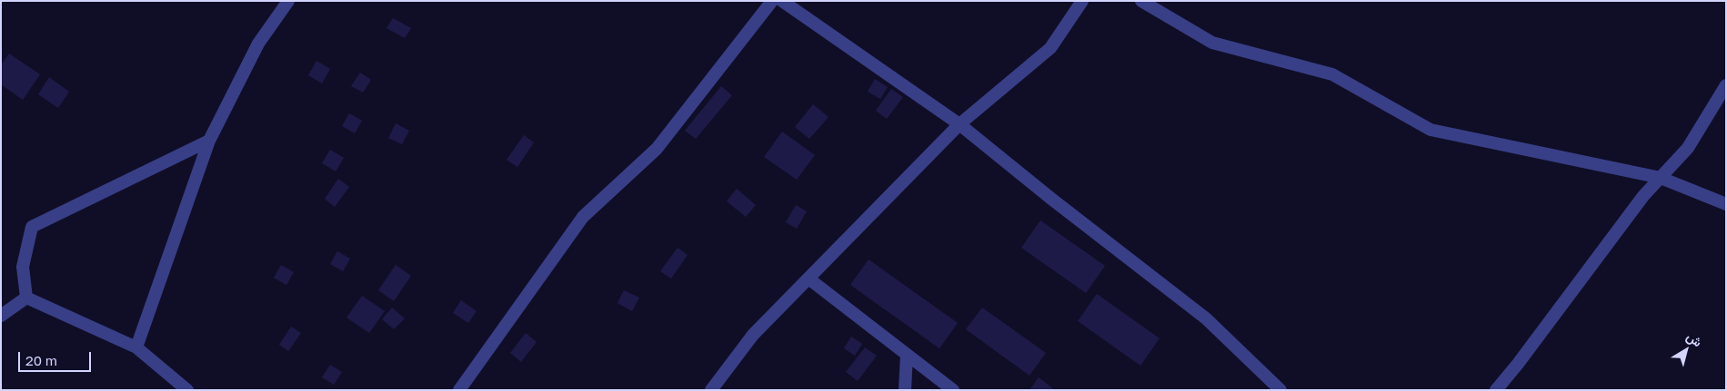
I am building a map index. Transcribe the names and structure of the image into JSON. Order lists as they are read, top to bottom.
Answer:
{
  "scale_bar": "20 m",
  "north": "top right"
}
